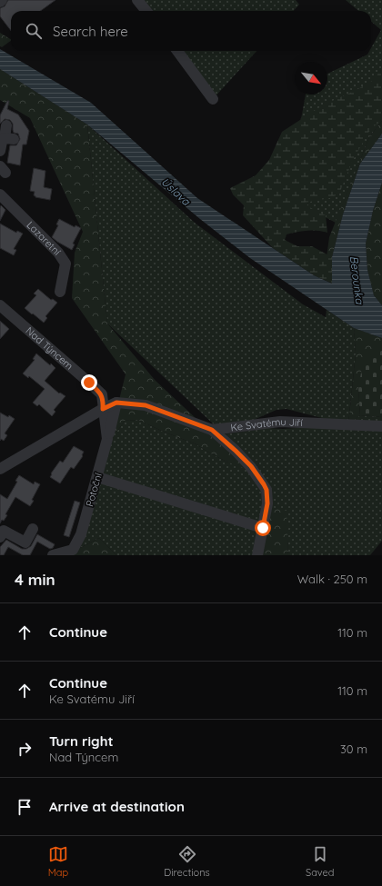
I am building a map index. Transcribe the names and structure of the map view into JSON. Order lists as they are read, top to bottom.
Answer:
{
  "streets": {
    "street": [
      "Lazaretní",
      "Nad Týncem",
      "Ke Svatému Jiří",
      "Potoční"
    ]
  },
  "crossings": [
    ["Nad Týncem", "Potoční"]
  ],
  "water": ["Úslava", "Berounka"],
  "north": "bottom right",
  "page": {
    "search": "Search here",
    "heading": ["4 min", "Walk · 250 m"],
    "list": [
      ["Continue", "110 m"],
      ["Continue", "Ke Svatému Jiří", "110 m"],
      ["Turn right", "Nad Týncem", "30 m"],
      "Arrive at destination"
    ],
    "nav": ["Map", "Directions", "Saved"]
  }
}
